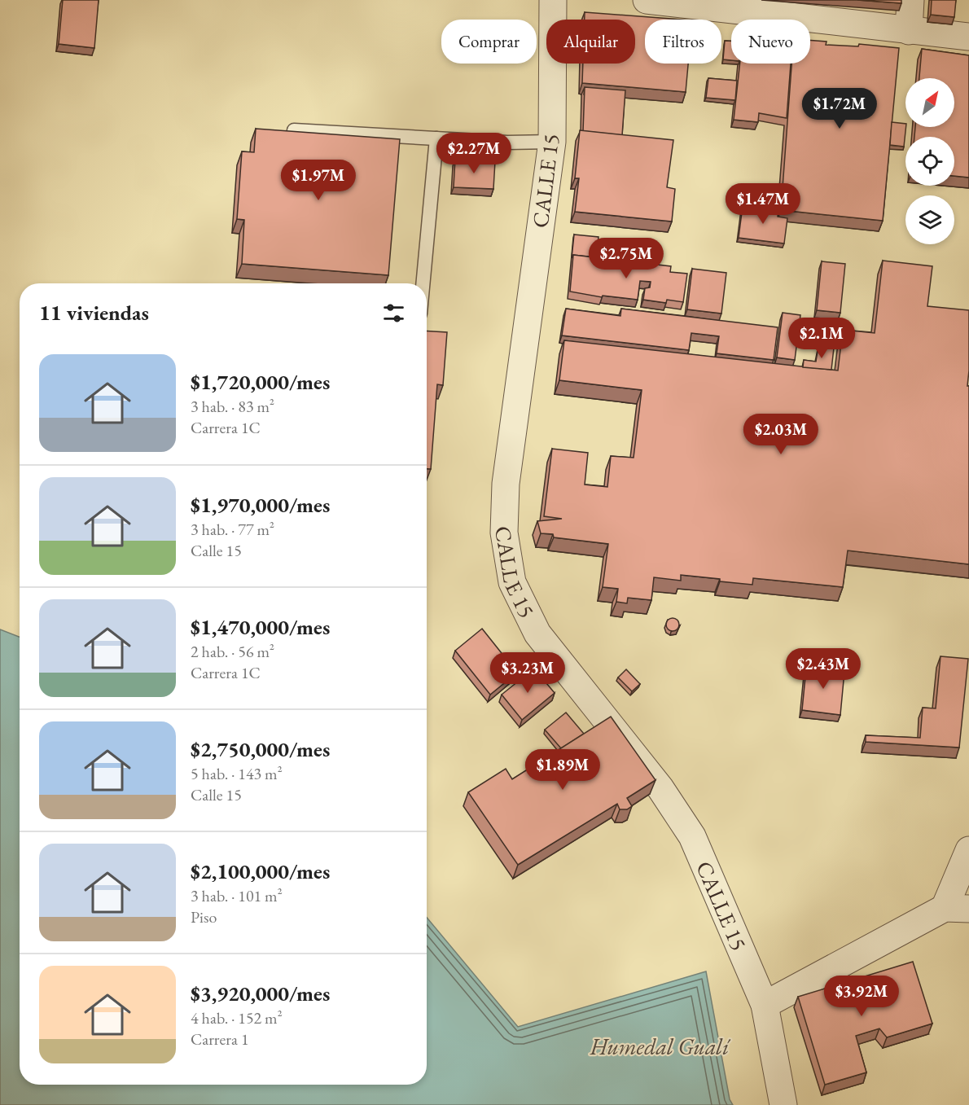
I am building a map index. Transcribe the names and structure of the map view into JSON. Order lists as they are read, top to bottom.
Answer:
{
  "streets": {
    "street": ["CALLE 15"]
  },
  "water": ["Humedal Gualí"],
  "north": "top right",
  "page": {
    "chip": [
      "Comprar",
      "Alquilar",
      "Filtros",
      "Nuevo"
    ],
    "price": [
      "$1.72M",
      "$2.27M",
      "$1.97M",
      "$1.47M",
      "$2.75M",
      "$2.1M",
      "$2.03M",
      "$2.43M",
      "$3.23M",
      "$1.89M",
      "$3.92M"
    ],
    "heading": "11 viviendas",
    "list": [
      {
        "name": "$1,720,000/mes",
        "note": "3 hab. · 83 m² · Carrera 1C"
      },
      {
        "name": "$1,970,000/mes",
        "note": "3 hab. · 77 m² · Calle 15"
      },
      {
        "name": "$1,470,000/mes",
        "note": "2 hab. · 56 m² · Carrera 1C"
      },
      {
        "name": "$2,750,000/mes",
        "note": "5 hab. · 143 m² · Calle 15"
      },
      {
        "name": "$2,100,000/mes",
        "note": "3 hab. · 101 m² · Piso"
      },
      {
        "name": "$3,920,000/mes",
        "note": "4 hab. · 152 m² · Carrera 1"
      }
    ]
  }
}
